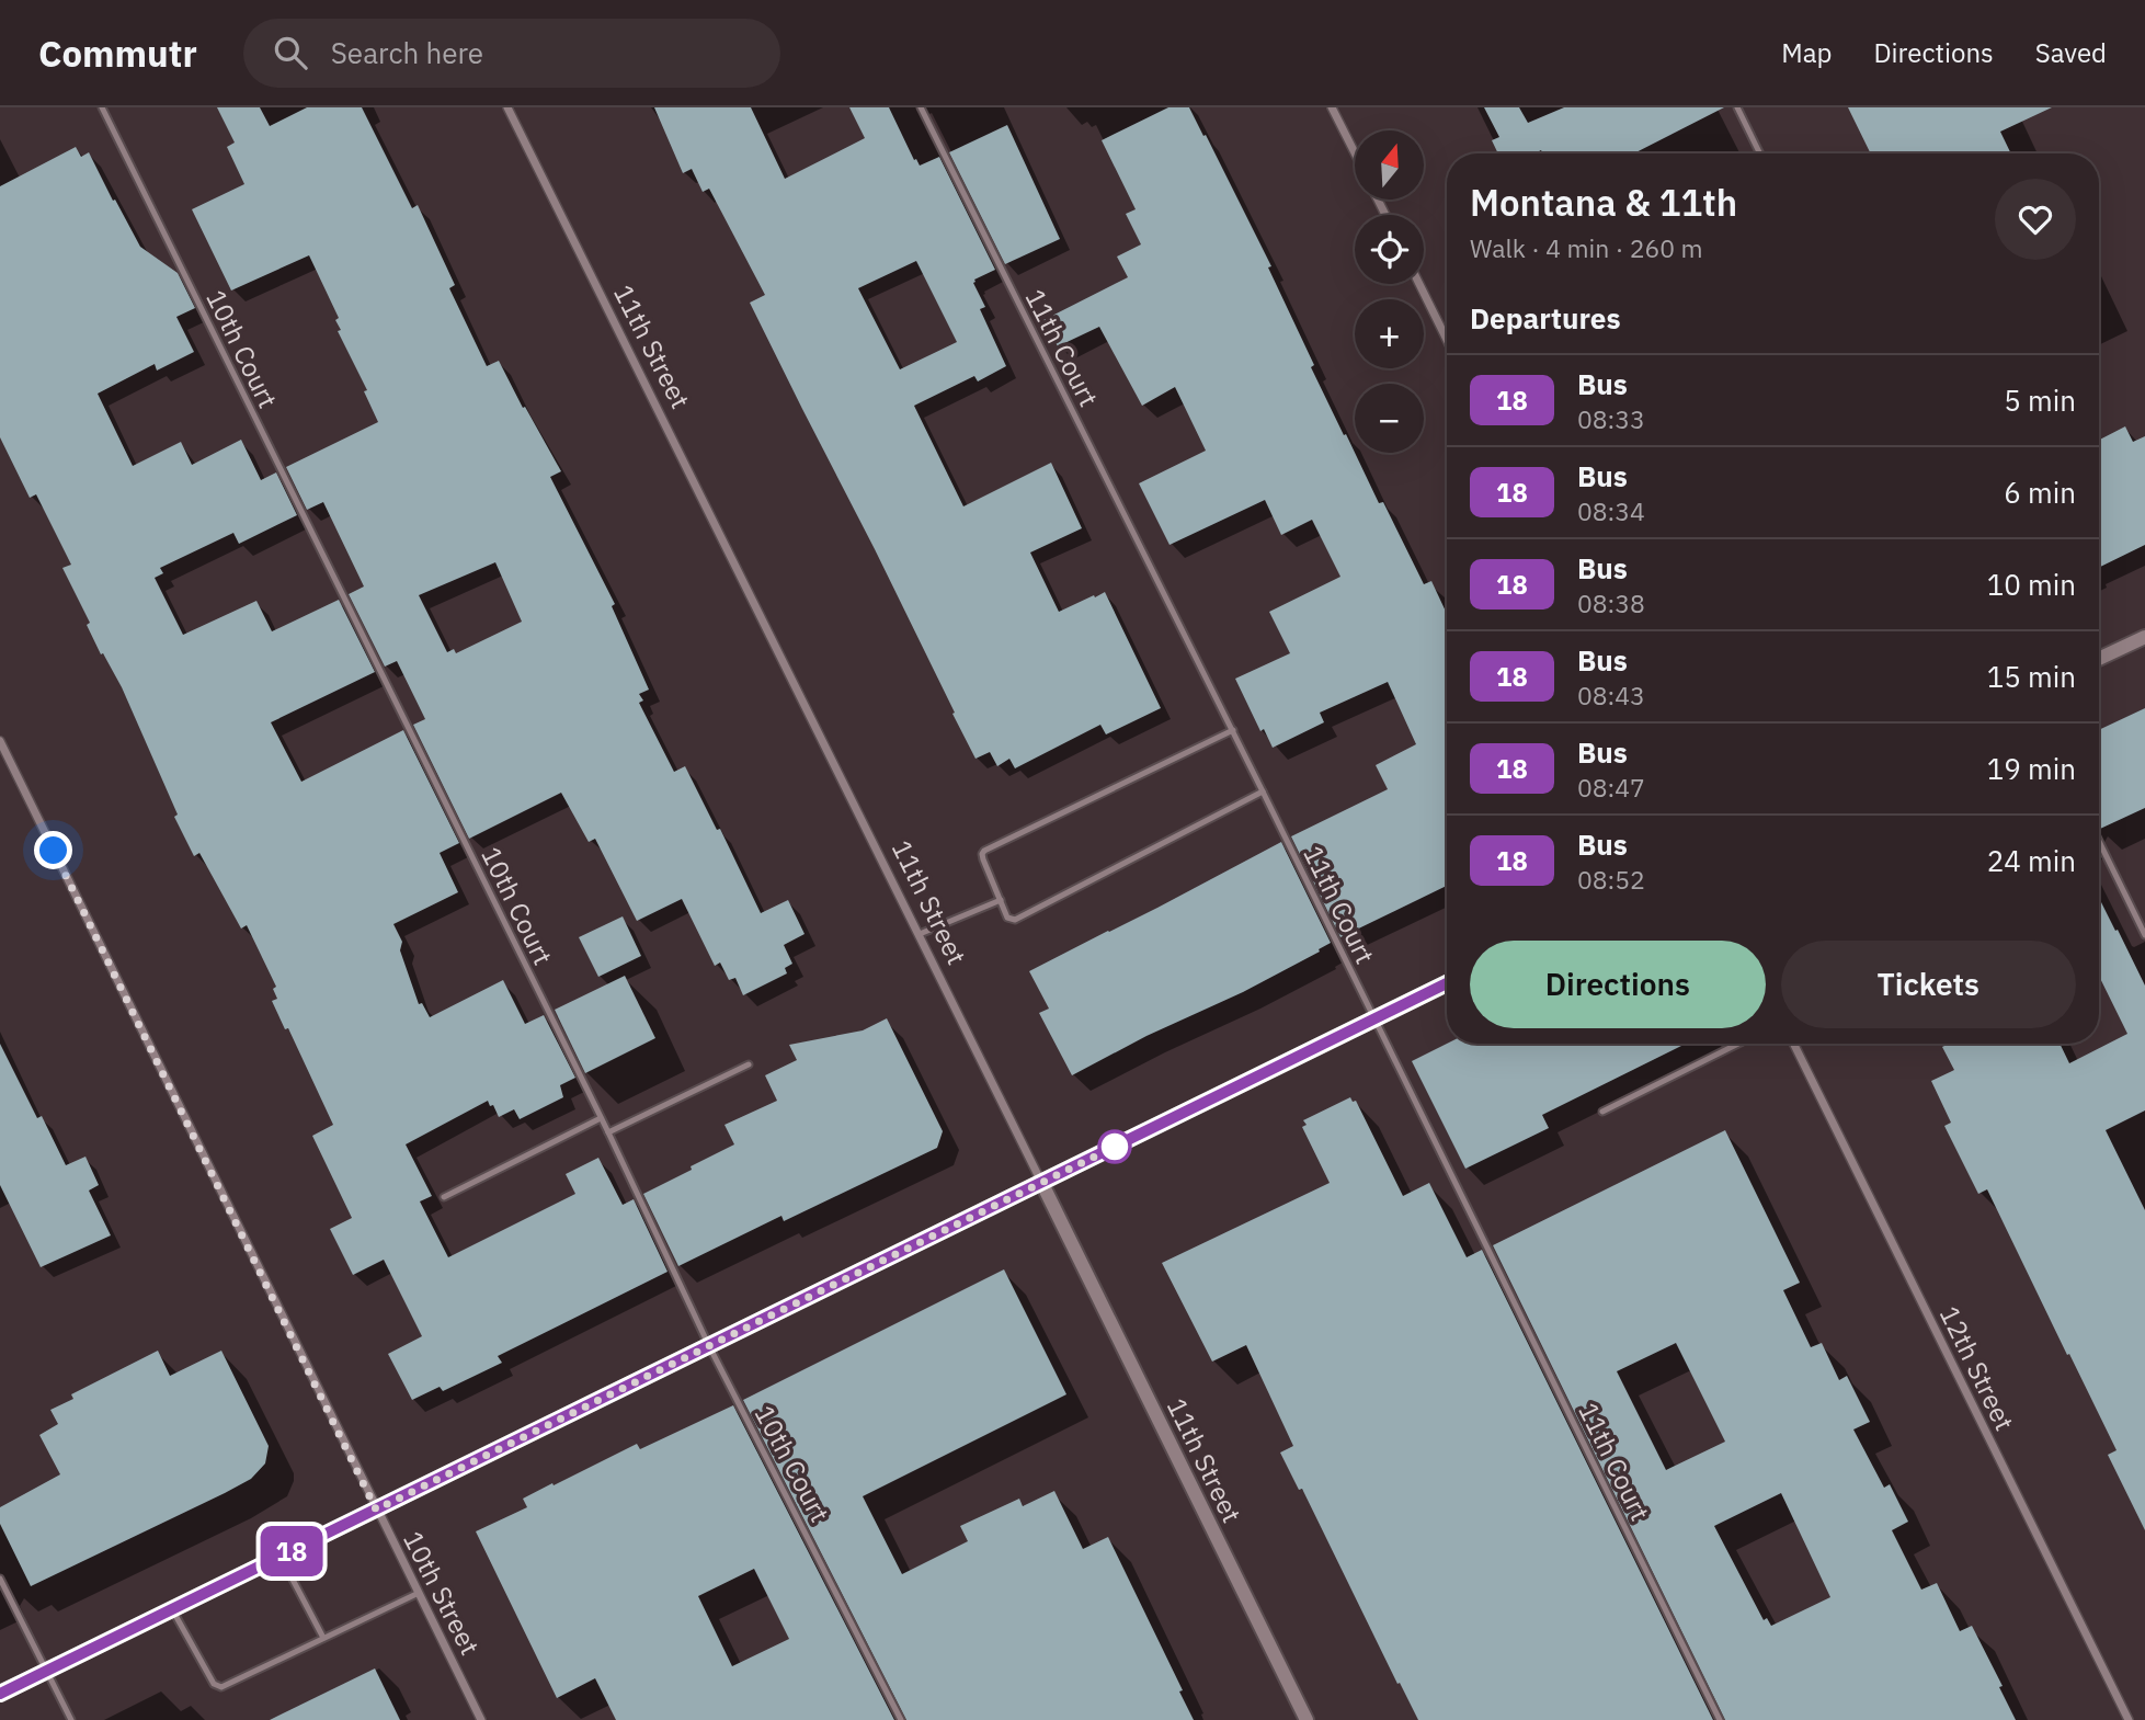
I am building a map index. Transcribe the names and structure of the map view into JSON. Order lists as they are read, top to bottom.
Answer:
{
  "streets": {
    "street": ["11th Street", "12th Street", "10th Street"],
    "lane": ["11th Court", "10th Court"]
  },
  "lines": ["bus line 18"],
  "north": "top",
  "page": {
    "header": "Commutr",
    "search": "Search here",
    "nav": ["Map", "Directions", "Saved"],
    "on_map": "18",
    "map_buttons": ["+", "−"],
    "heading": [
      ["Montana & 11th", "Walk · 4 min · 260 m"],
      "Departures"
    ],
    "list": [
      {
        "mark": "18",
        "name": "Bus",
        "note": "08:33",
        "value": "5 min"
      },
      {
        "mark": "18",
        "name": "Bus",
        "note": "08:34",
        "value": "6 min"
      },
      {
        "mark": "18",
        "name": "Bus",
        "note": "08:38",
        "value": "10 min"
      },
      {
        "mark": "18",
        "name": "Bus",
        "note": "08:43",
        "value": "15 min"
      },
      {
        "mark": "18",
        "name": "Bus",
        "note": "08:47",
        "value": "19 min"
      },
      {
        "mark": "18",
        "name": "Bus",
        "note": "08:52",
        "value": "24 min"
      }
    ],
    "buttons": ["Directions", "Tickets"]
  }
}
